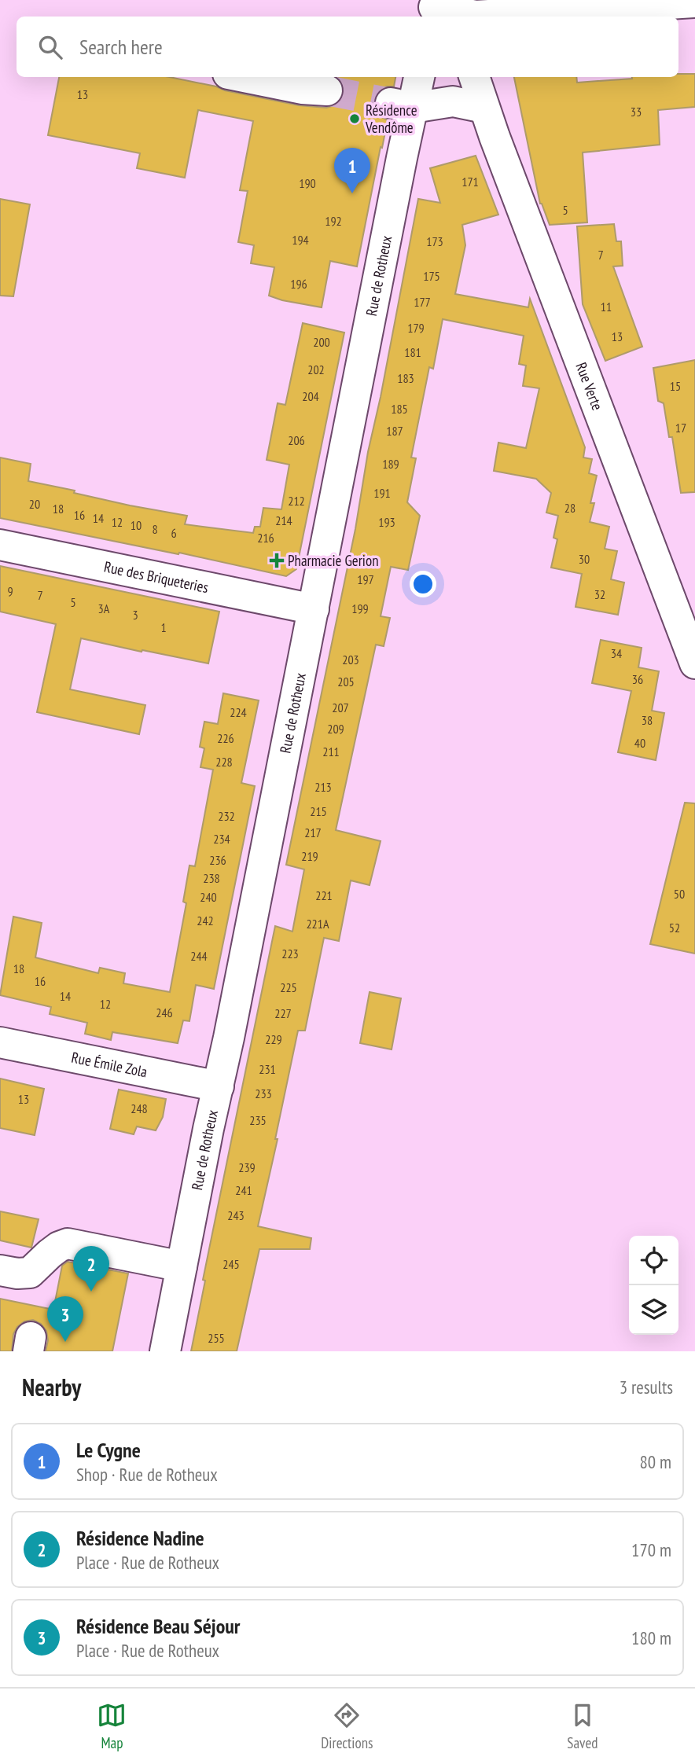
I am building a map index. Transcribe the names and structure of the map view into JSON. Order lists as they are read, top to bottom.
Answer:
{
  "streets": {
    "street": [
      "Rue de Rotheux",
      "Rue Verte",
      "Rue des Briqueteries",
      "Rue Émile Zola"
    ]
  },
  "crossings": [
    ["Rue de Rotheux", "Rue des Briqueteries"],
    ["Rue de Rotheux", "Rue Émile Zola"]
  ],
  "places": {
    "other": ["Résidence Vendôme"],
    "health": ["Pharmacie Gerion"]
  },
  "house_numbers": [
    "13",
    "33",
    "171",
    "190",
    "5",
    "192",
    "194",
    "173",
    "7",
    "175",
    "196",
    "177",
    "11",
    "179",
    "13",
    "200",
    "181",
    "202",
    "183",
    "15",
    "204",
    "185",
    "17",
    "187",
    "206",
    "189",
    "191",
    "212",
    "20",
    "28",
    "18",
    "16",
    "14",
    "214",
    "12",
    "193",
    "10",
    "8",
    "6",
    "216",
    "30",
    "197",
    "9",
    "32",
    "7",
    "5",
    "3A",
    "199",
    "3",
    "1",
    "34",
    "203",
    "36",
    "205",
    "207",
    "224",
    "38",
    "209",
    "226",
    "40",
    "211",
    "228",
    "213",
    "215",
    "232",
    "217",
    "234",
    "219",
    "236",
    "238",
    "50",
    "221",
    "240",
    "242",
    "221A",
    "52",
    "223",
    "244",
    "18",
    "16",
    "225",
    "14",
    "12",
    "246",
    "227",
    "229",
    "231",
    "233",
    "13",
    "248",
    "235",
    "239",
    "241",
    "243",
    "245",
    "255"
  ],
  "page": {
    "search": "Search here",
    "pins": ["1", "2", "3"],
    "heading": ["Nearby", "3 results"],
    "list": [
      {
        "mark": "1",
        "name": "Le Cygne",
        "note": "Shop · Rue de Rotheux",
        "value": "80 m"
      },
      {
        "mark": "2",
        "name": "Résidence Nadine",
        "note": "Place · Rue de Rotheux",
        "value": "170 m"
      },
      {
        "mark": "3",
        "name": "Résidence Beau Séjour",
        "note": "Place · Rue de Rotheux",
        "value": "180 m"
      }
    ],
    "nav": ["Map", "Directions", "Saved"]
  }
}
